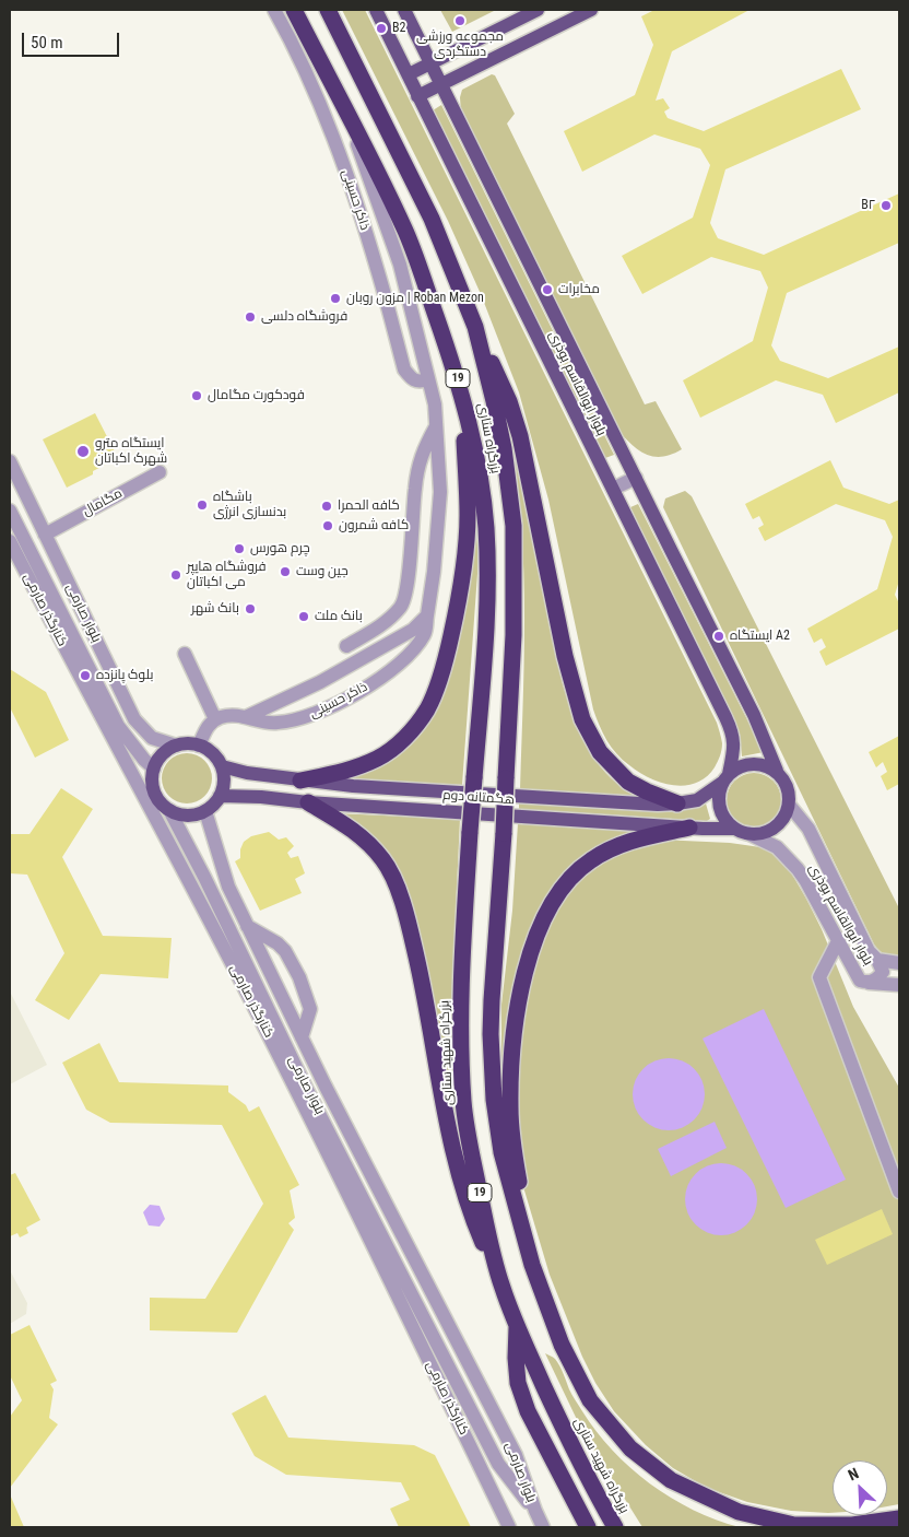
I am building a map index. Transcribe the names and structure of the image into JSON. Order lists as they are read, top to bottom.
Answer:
{
  "streets": {
    "highway": ["19", "بزرگراه ستاری", "بزرگراه شهید ستاری"],
    "main road": ["بلوار ابوالقاسم بوذری", "هگمتانه دوم"],
    "street": [
      "ذاکر حسینی",
      "مگامال",
      "کنارگذر صارمی",
      "بلوار صارمی"
    ]
  },
  "crossings": [
    ["ذاکر حسینی", "بزرگراه ستاری"],
    ["19", "بزرگراه ستاری"],
    ["بلوار ابوالقاسم بوذری", "هگمتانه دوم"],
    ["بزرگراه ستاری", "بزرگراه شهید ستاری"],
    ["مگامال", "بلوار صارمی"],
    ["کنارگذر صارمی", "بلوار صارمی"],
    ["کنارگذر صارمی", "هگمتانه دوم"],
    ["بلوار صارمی", "هگمتانه دوم"]
  ],
  "places": [
    "مجموعه ورزشی دستگردی",
    "B2",
    "B۲",
    "مخابرات",
    "مزون روبان | Roban Mezon",
    "فروشگاه دلسی",
    "فودکورت مگامال",
    "ایستگاه مترو شهرک اکباتان",
    "باشگاه بدنسازی انرژی",
    "کافه الحمرا",
    "کافه شمرون",
    "چرم هورس",
    "جین وست",
    "فروشگاه هایپر می اکباتان",
    "بانک شهر",
    "بانک ملت",
    "ایستگاه A2",
    "بلوک پانزده"
  ],
  "scale_bar": "50 m",
  "north": "top left"
}
